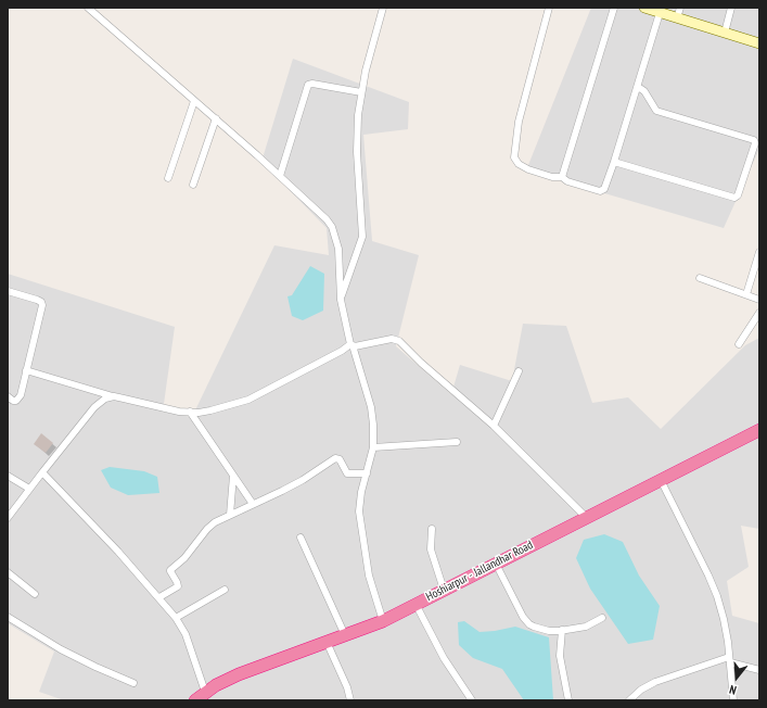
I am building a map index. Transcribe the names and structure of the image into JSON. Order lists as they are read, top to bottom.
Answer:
{
  "streets": {
    "highway": ["Hoshiarpur - Jallandhar Road"]
  },
  "north": "bottom"
}
